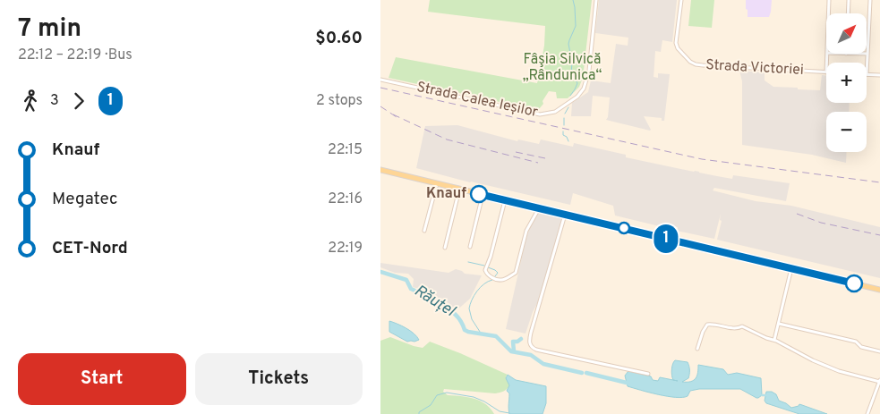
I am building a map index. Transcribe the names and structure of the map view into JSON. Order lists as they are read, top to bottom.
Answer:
{
  "streets": {
    "street": ["Strada Victoriei", "Strada Calea Ieșilor"]
  },
  "water": ["Răuțel"],
  "parks": ["Fâşia Silvică „Rândunica“"],
  "places": ["Knauf"],
  "lines": ["bus line 1"],
  "north": "top right",
  "page": {
    "heading": ["7 min", "22:12 – 22:19 · Bus", "$0.60"],
    "on_map": "1",
    "map_buttons": ["+", "−"],
    "legs": ["3", "1", "2 stops"],
    "list": [
      {
        "name": "Knauf",
        "value": "22:15"
      },
      {
        "name": "Megatec",
        "value": "22:16"
      },
      {
        "name": "CET-Nord",
        "value": "22:19"
      }
    ],
    "buttons": ["Start", "Tickets"]
  }
}
